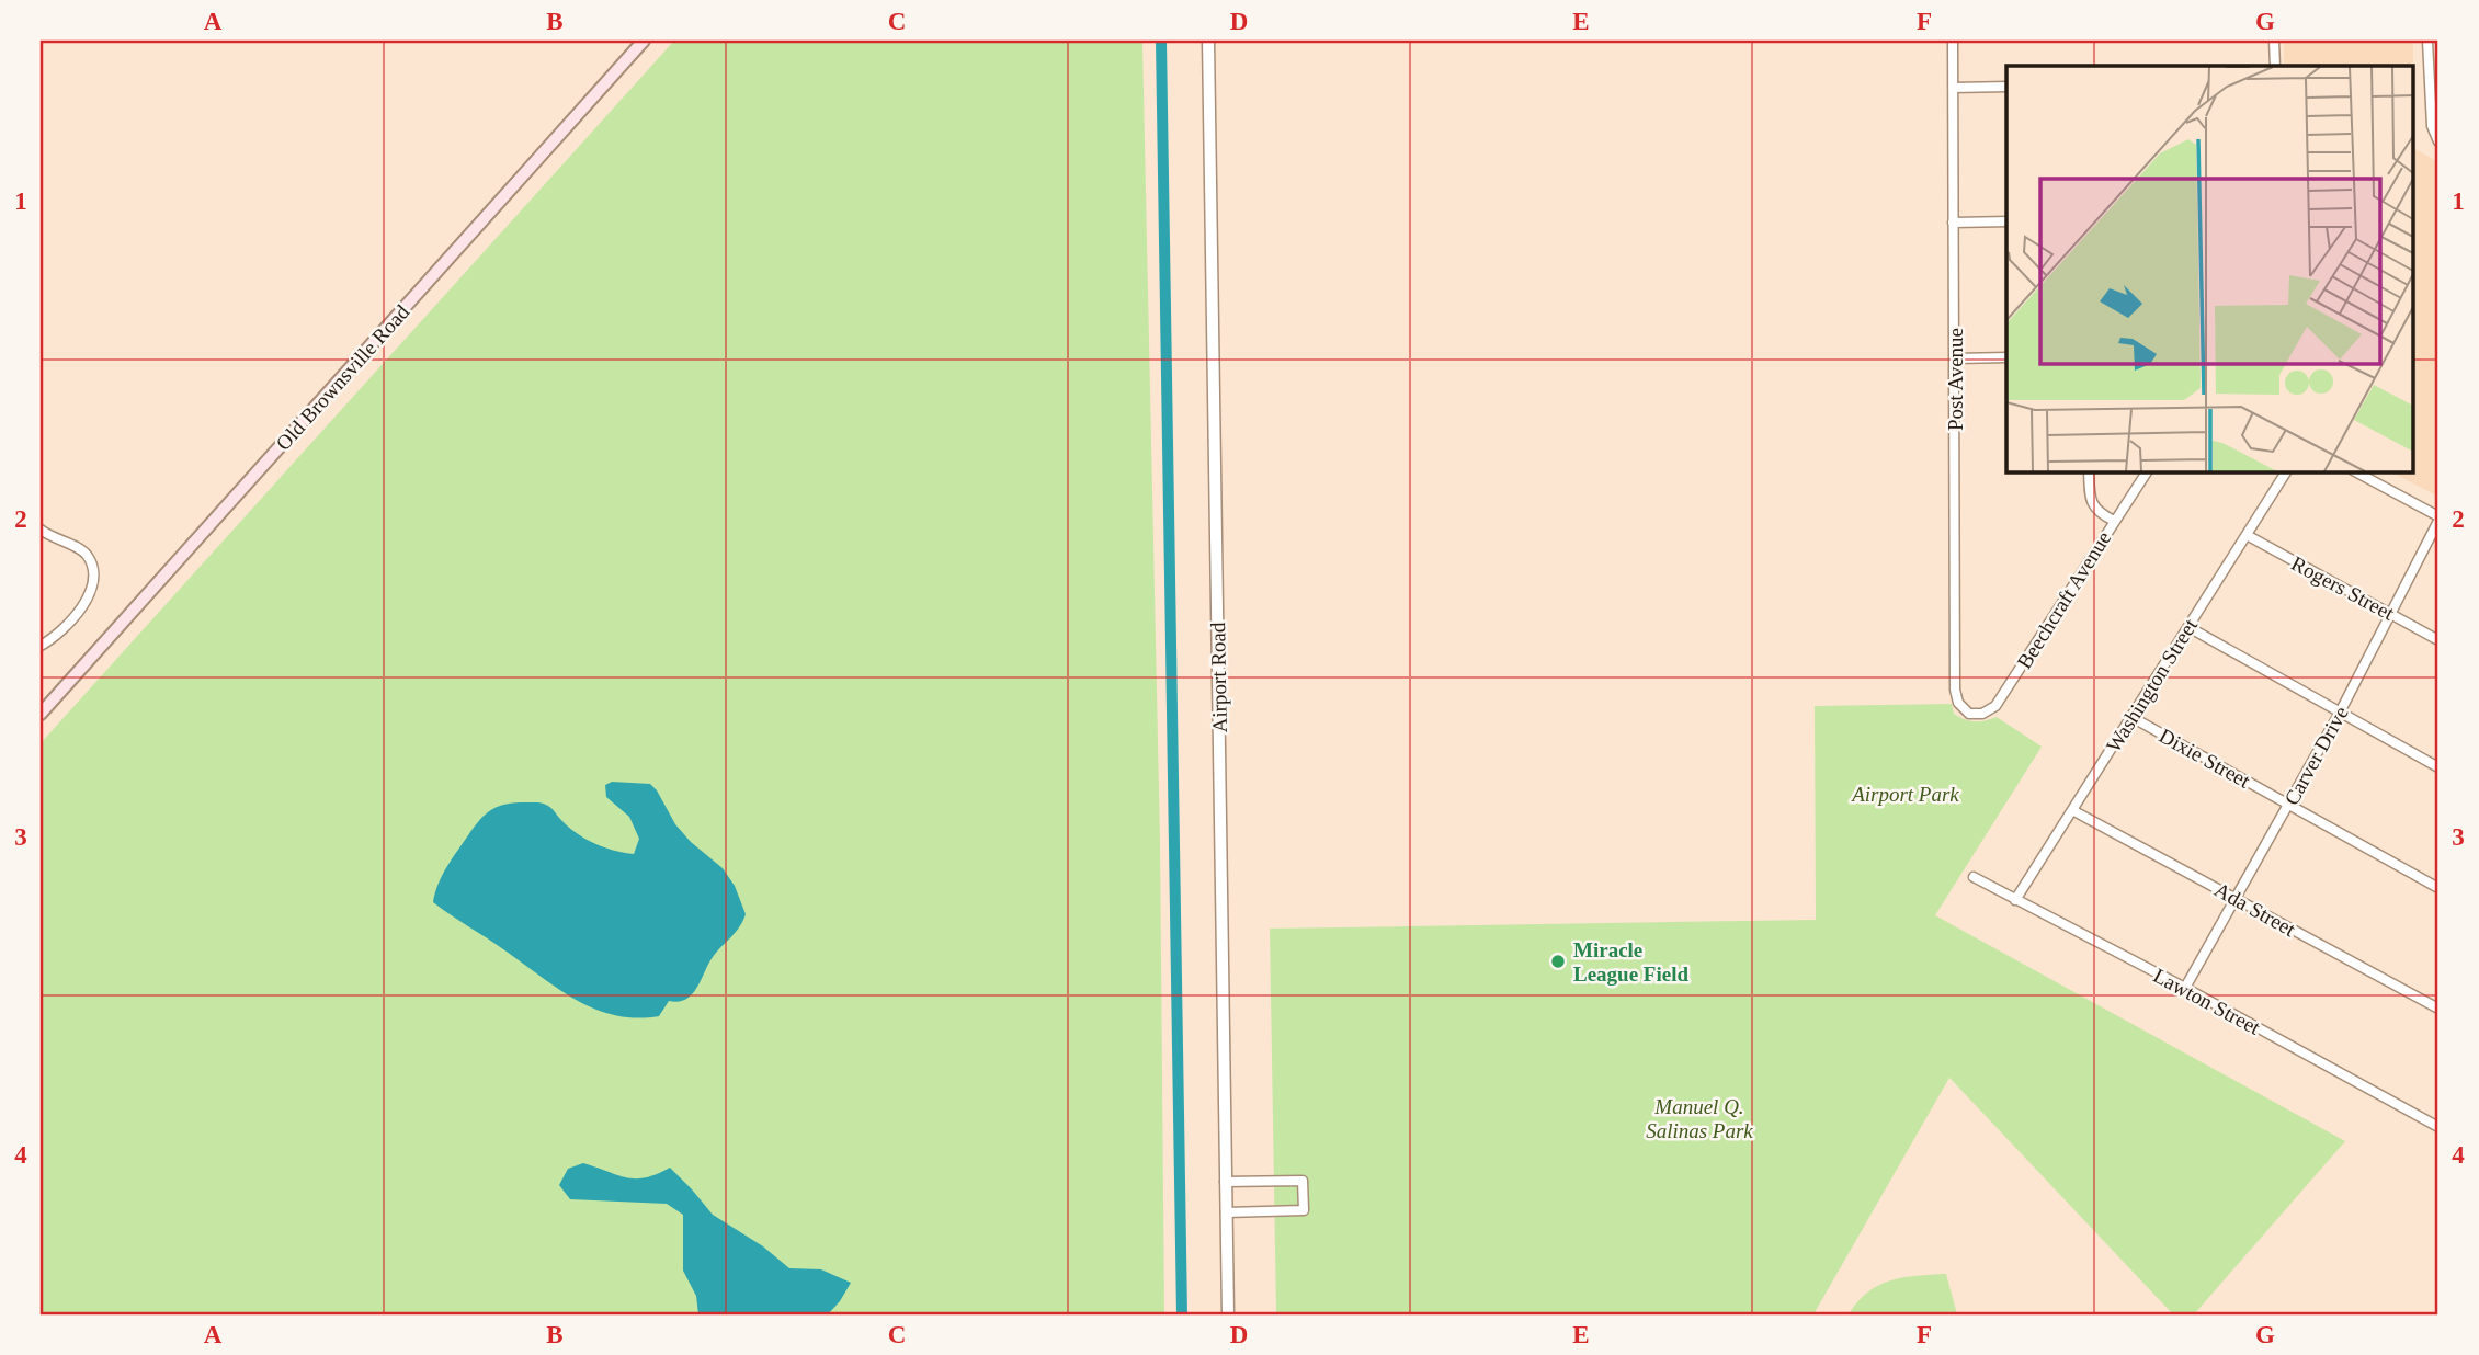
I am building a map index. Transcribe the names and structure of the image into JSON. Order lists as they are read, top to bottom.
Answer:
{
  "streets": {
    "main road": ["Old Brownsville Road"],
    "street": [
      "Post Avenue",
      "Rogers Street",
      "Beechcraft Avenue",
      "Airport Road",
      "Washington Street",
      "Carver Drive",
      "Dixie Street",
      "Ada Street",
      "Lawton Street"
    ]
  },
  "crossings": [
    ["Post Avenue", "Beechcraft Avenue"],
    ["Rogers Street", "Washington Street"],
    ["Rogers Street", "Carver Drive"],
    ["Washington Street", "Dixie Street"],
    ["Washington Street", "Ada Street"],
    ["Washington Street", "Lawton Street"],
    ["Carver Drive", "Dixie Street"],
    ["Carver Drive", "Ada Street"],
    ["Carver Drive", "Lawton Street"]
  ],
  "parks": ["Airport Park", "Manuel Q. Salinas Park"],
  "places": ["Miracle League Field"],
  "grid": {
    "columns": [
      "A",
      "B",
      "C",
      "D",
      "E",
      "F",
      "G"
    ],
    "rows": [
      "1",
      "2",
      "3",
      "4"
    ]
  }
}
